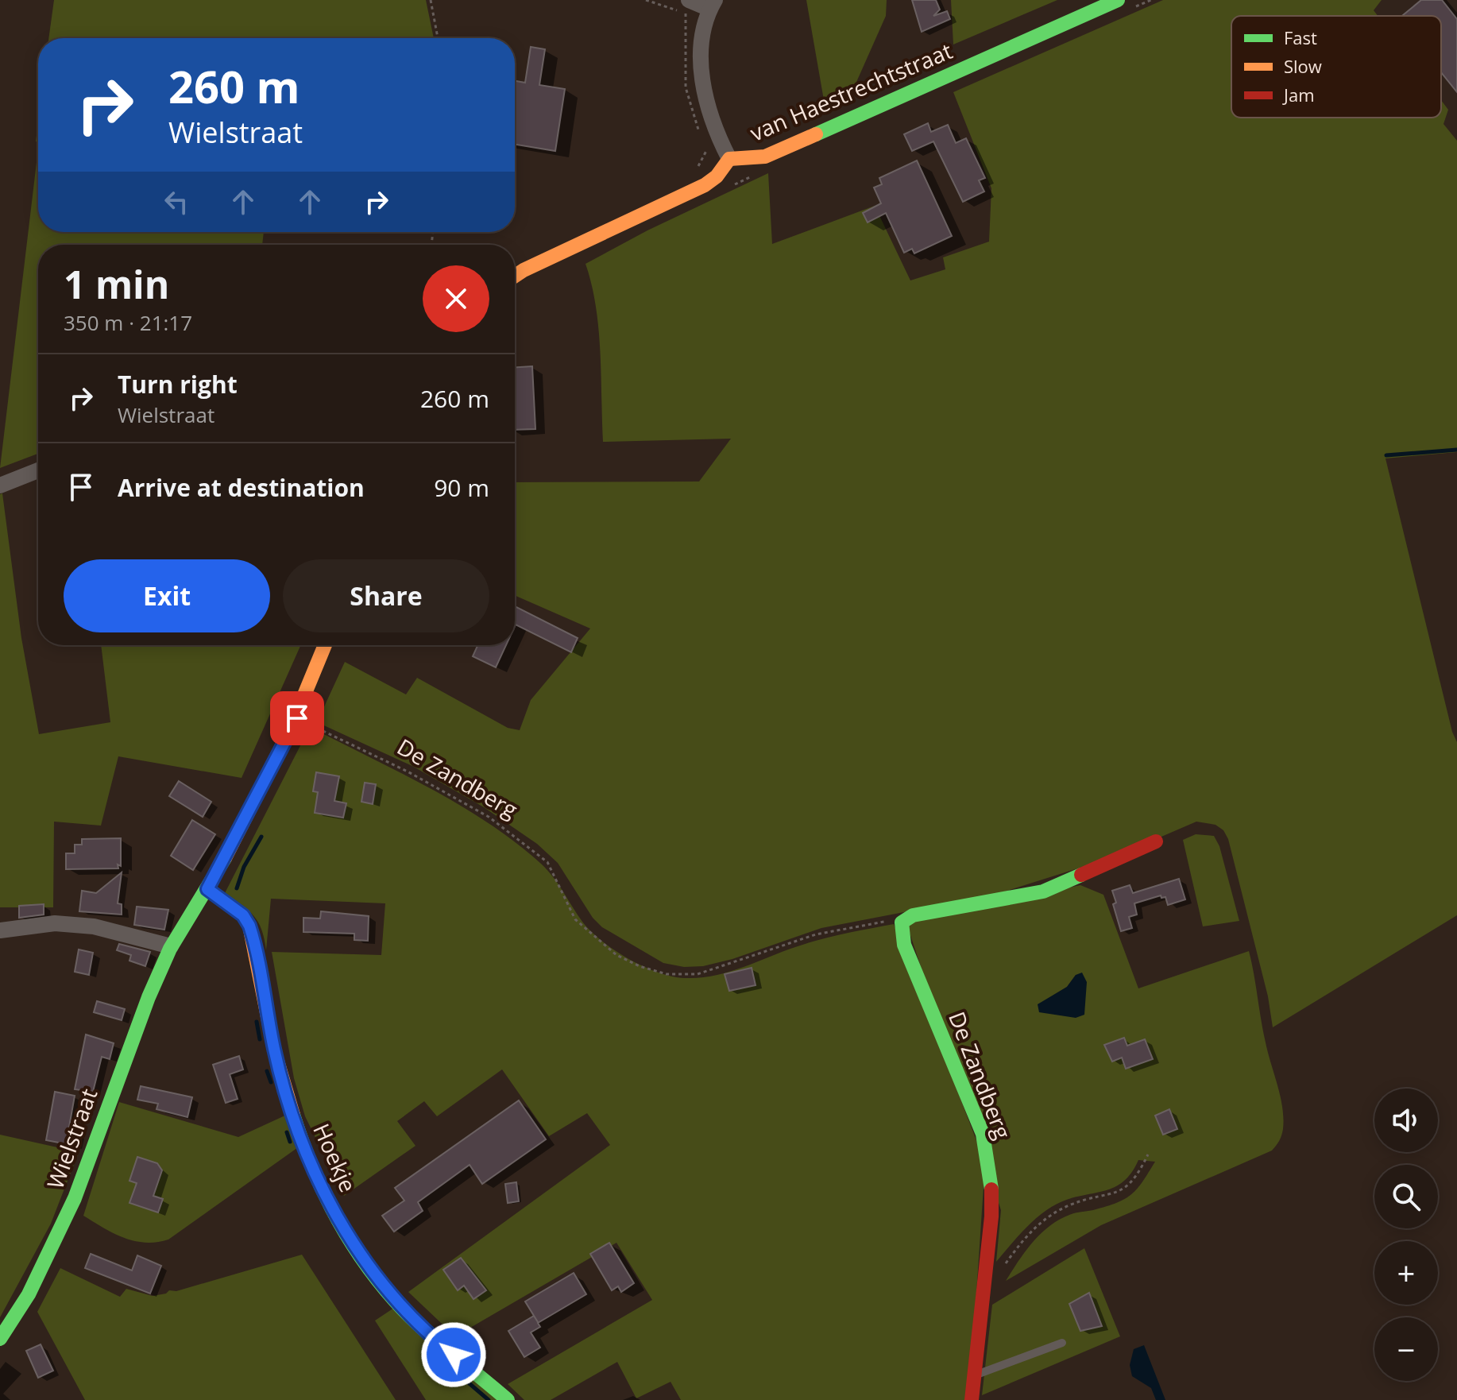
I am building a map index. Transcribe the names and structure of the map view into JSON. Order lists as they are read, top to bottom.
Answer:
{
  "streets": {
    "street": [
      "van Haestrechtstraat",
      "De Zandberg",
      "Wielstraat",
      "Hoekje"
    ]
  },
  "crossings": [
    ["Wielstraat", "Hoekje"]
  ],
  "legend": ["Fast", "Slow", "Jam"],
  "page": {
    "turn": ["260 m", "Wielstraat"],
    "heading": ["1 min", "350 m · 21:17"],
    "list": [
      {
        "name": "Turn right",
        "note": "Wielstraat",
        "value": "260 m"
      },
      {
        "name": "Arrive at destination",
        "value": "90 m"
      }
    ],
    "buttons": ["Exit", "Share"],
    "map_buttons": ["+", "−"]
  }
}
